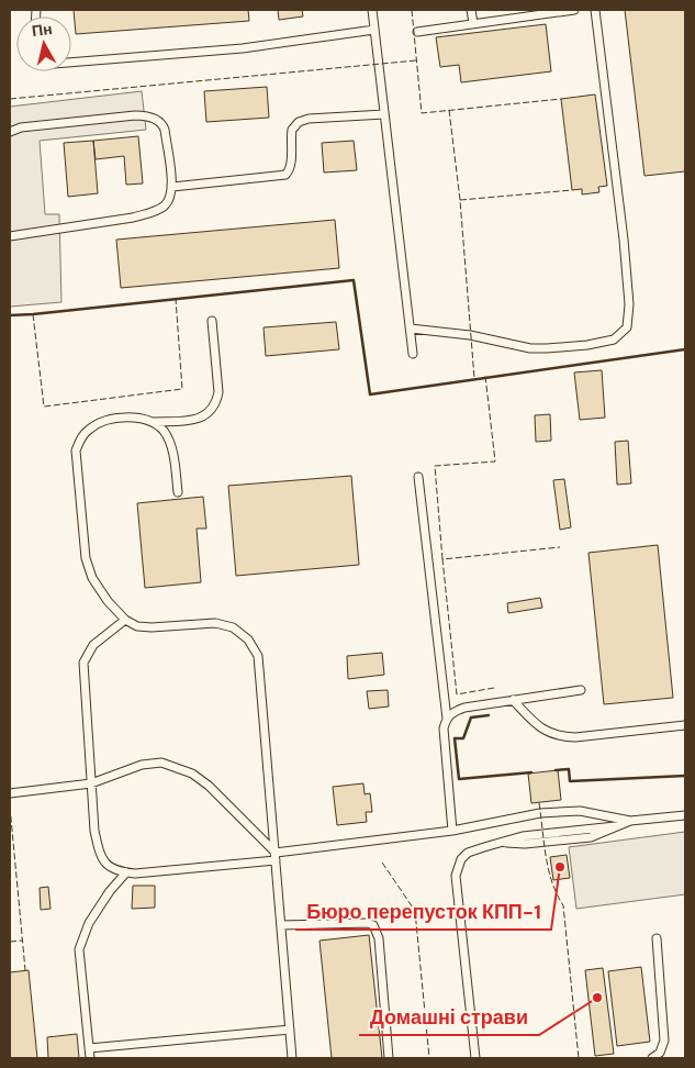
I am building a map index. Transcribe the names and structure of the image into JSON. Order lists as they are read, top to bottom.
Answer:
{
  "places": ["Бюро перепусток КПП-1", "Домашні страви"],
  "north": "top"
}
